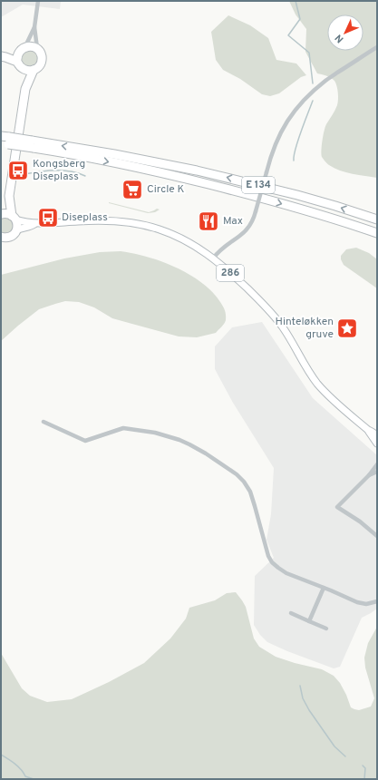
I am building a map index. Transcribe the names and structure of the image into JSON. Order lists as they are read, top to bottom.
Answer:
{
  "streets": {
    "highway": ["E 134"],
    "main road": ["286"]
  },
  "places": {
    "bus stop": ["Kongsberg Diseplass", "Diseplass"],
    "supermarket": ["Circle K"],
    "restaurant": ["Max"],
    "place": ["Hinteløkken gruve"]
  },
  "north": "bottom left"
}
